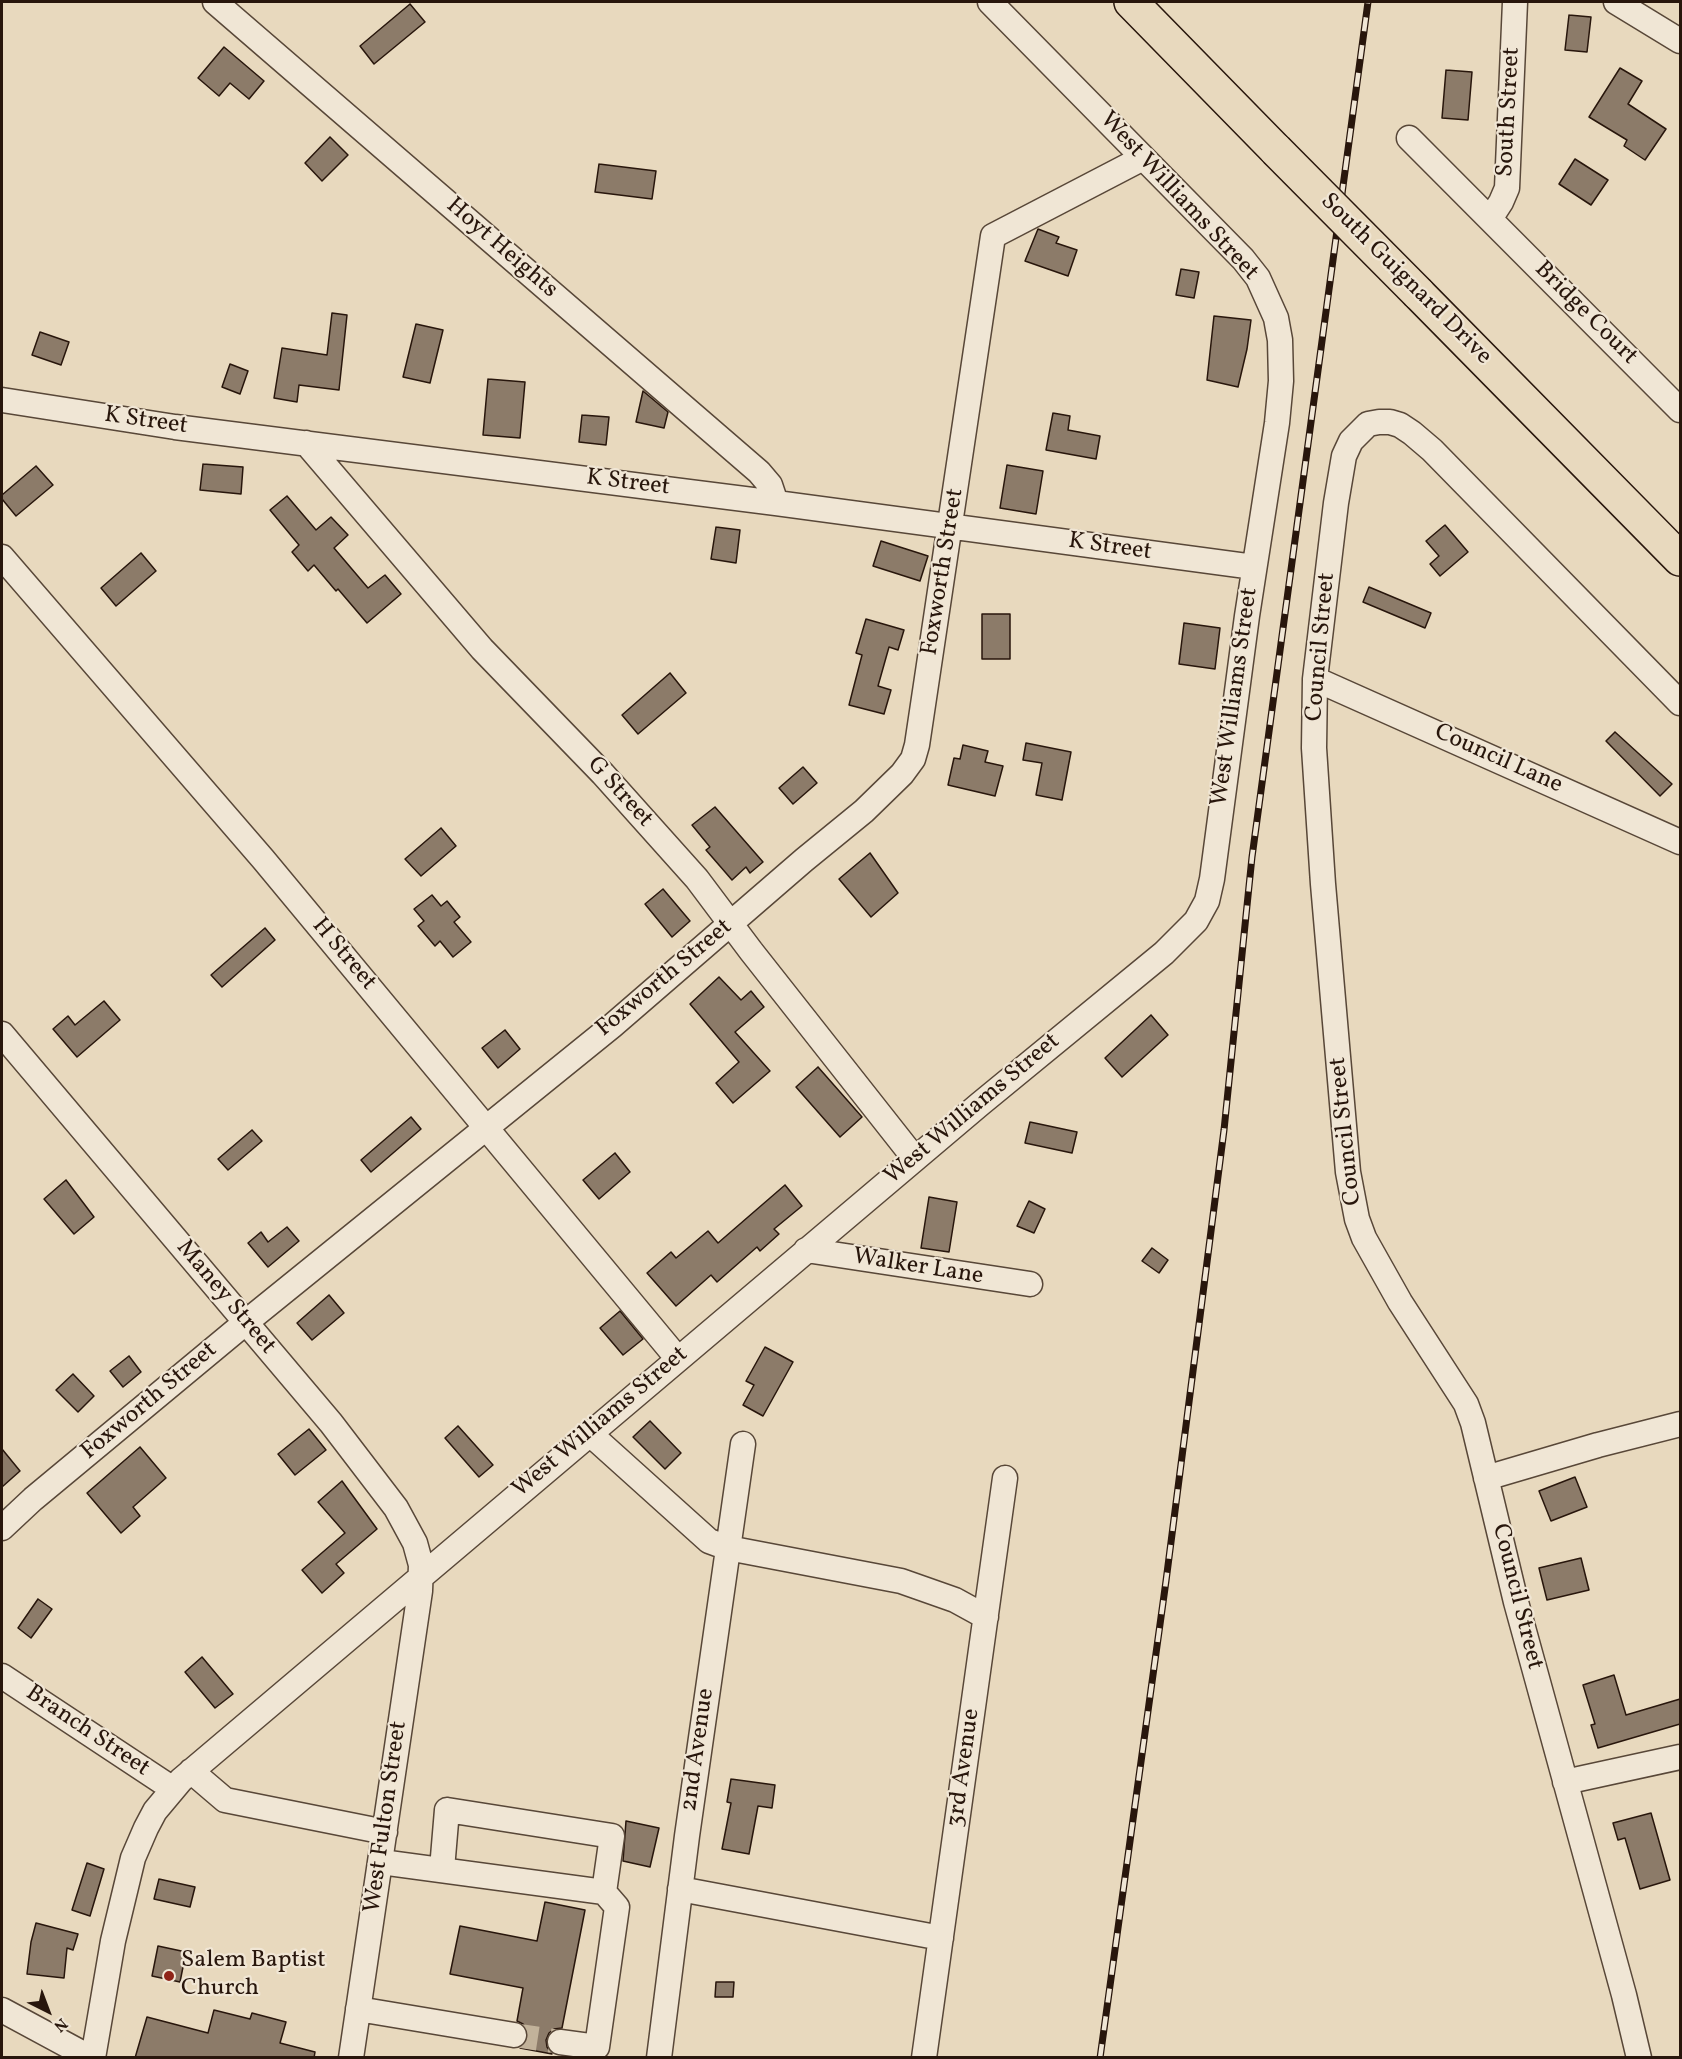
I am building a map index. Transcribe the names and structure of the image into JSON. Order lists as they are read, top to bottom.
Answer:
{
  "streets": {
    "highway": ["South Guignard Drive"],
    "street": [
      "South Street",
      "West Williams Street",
      "Hoyt Heights",
      "Bridge Court",
      "K Street",
      "Foxworth Street",
      "Council Street",
      "Council Lane",
      "G Street",
      "H Street",
      "Walker Lane",
      "Maney Street",
      "Branch Street",
      "2nd Avenue",
      "3rd Avenue",
      "West Fulton Street"
    ]
  },
  "crossings": [
    ["South Street", "Bridge Court"],
    ["West Williams Street", "K Street"],
    ["West Williams Street", "Foxworth Street"],
    ["West Williams Street", "G Street"],
    ["West Williams Street", "H Street"],
    ["West Williams Street", "Walker Lane"],
    ["West Williams Street", "Maney Street"],
    ["West Williams Street", "Branch Street"],
    ["West Williams Street", "West Fulton Street"],
    ["Hoyt Heights", "K Street"],
    ["K Street", "Foxworth Street"],
    ["K Street", "G Street"],
    ["Foxworth Street", "G Street"],
    ["Foxworth Street", "H Street"],
    ["Foxworth Street", "Maney Street"],
    ["Council Street", "Council Lane"],
    ["Maney Street", "West Fulton Street"]
  ],
  "places": ["Salem Baptist Church"],
  "north": "bottom right"
}
